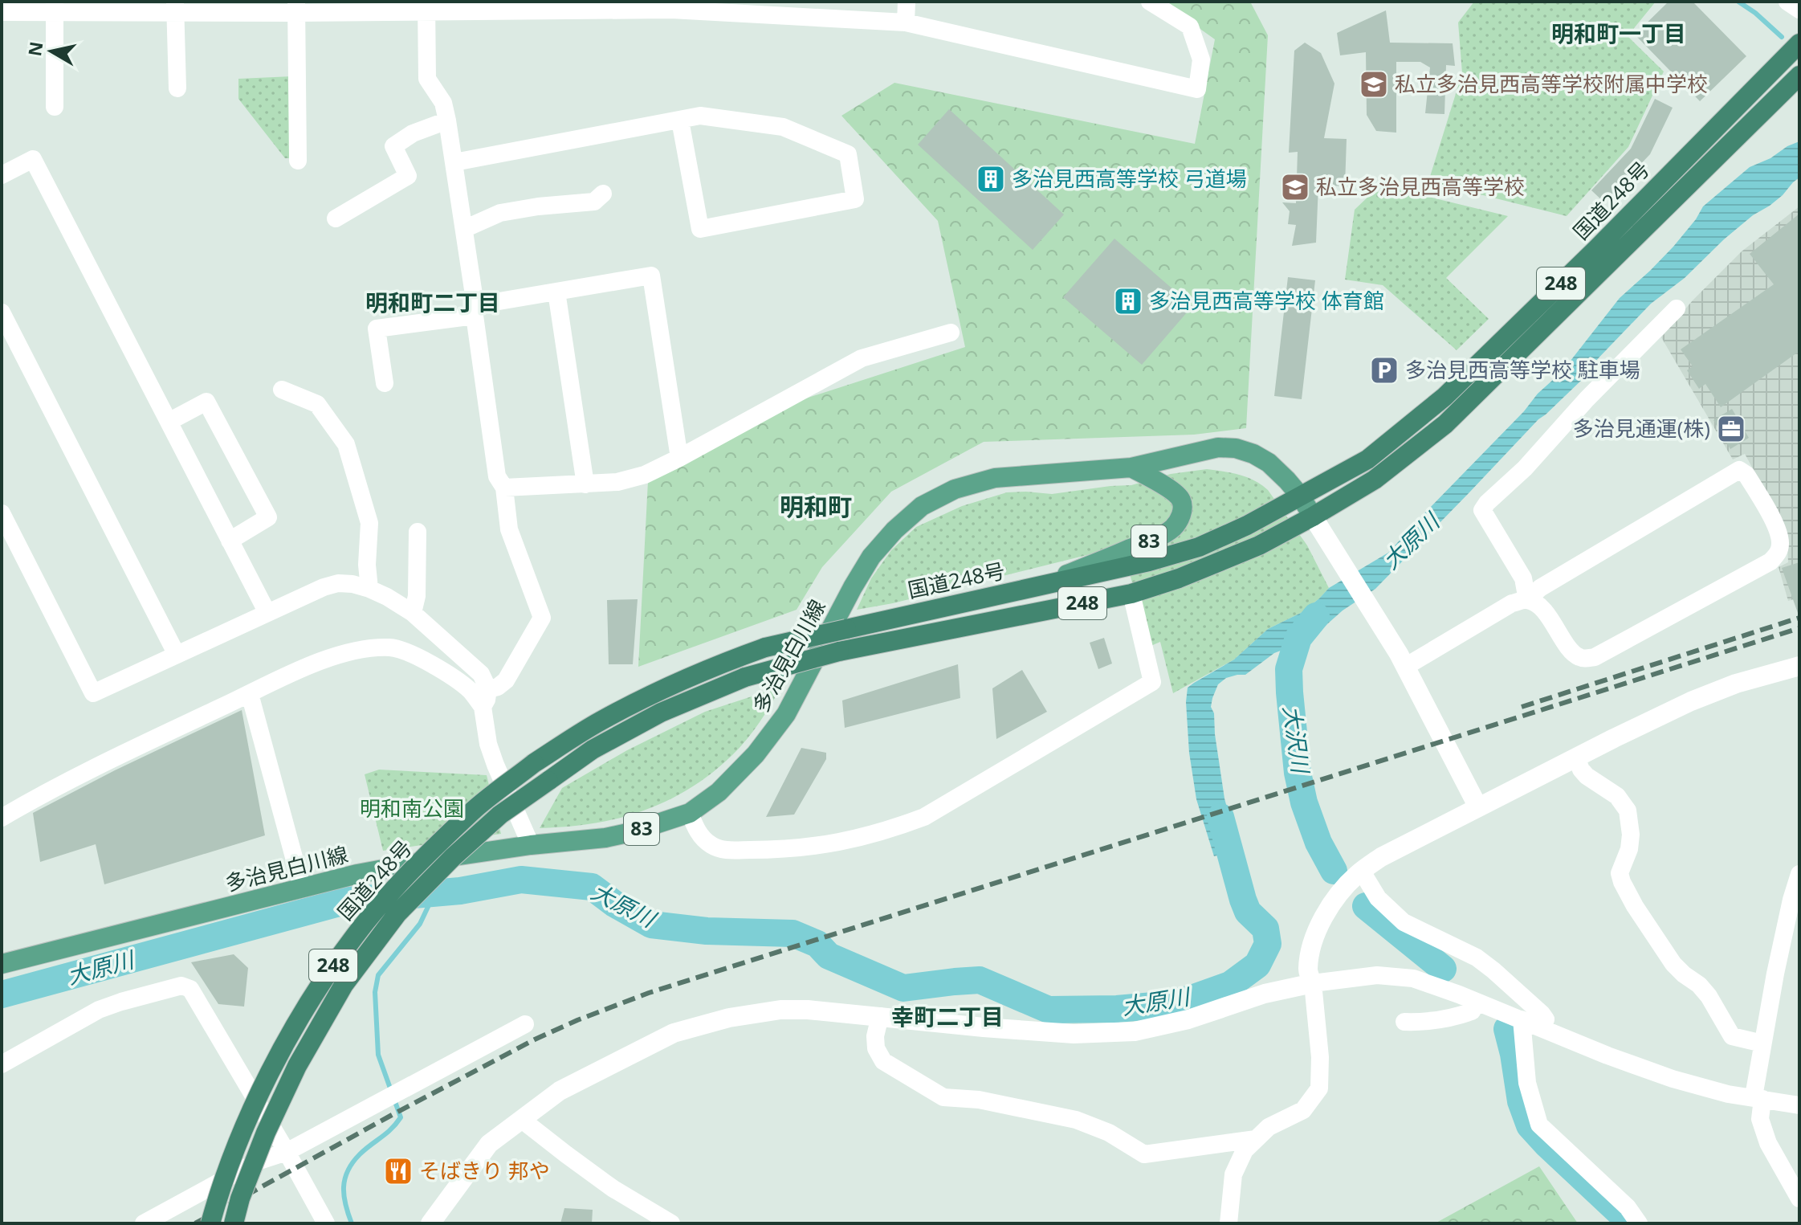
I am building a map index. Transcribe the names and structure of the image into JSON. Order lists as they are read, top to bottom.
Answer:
{
  "streets": {
    "highway": ["国道248号", "248"],
    "main road": ["83", "多治見白川線"]
  },
  "crossings": [
    ["国道248号", "83"],
    ["国道248号", "多治見白川線"],
    ["83", "多治見白川線"]
  ],
  "districts": [
    "明和町一丁目",
    "明和町二丁目",
    "明和町",
    "幸町二丁目"
  ],
  "water": ["大原川", "大沢川"],
  "parks": ["明和南公園"],
  "places": {
    "school or university": ["私立多治見西高等学校附属中学校", "私立多治見西高等学校"],
    "building": ["多治見西高等学校 弓道場", "多治見西高等学校 体育館"],
    "parking": ["多治見西高等学校 駐車場"],
    "office": ["多治見通運(株)"],
    "restaurant": ["そばきり 邦や"]
  },
  "north": "left"
}
